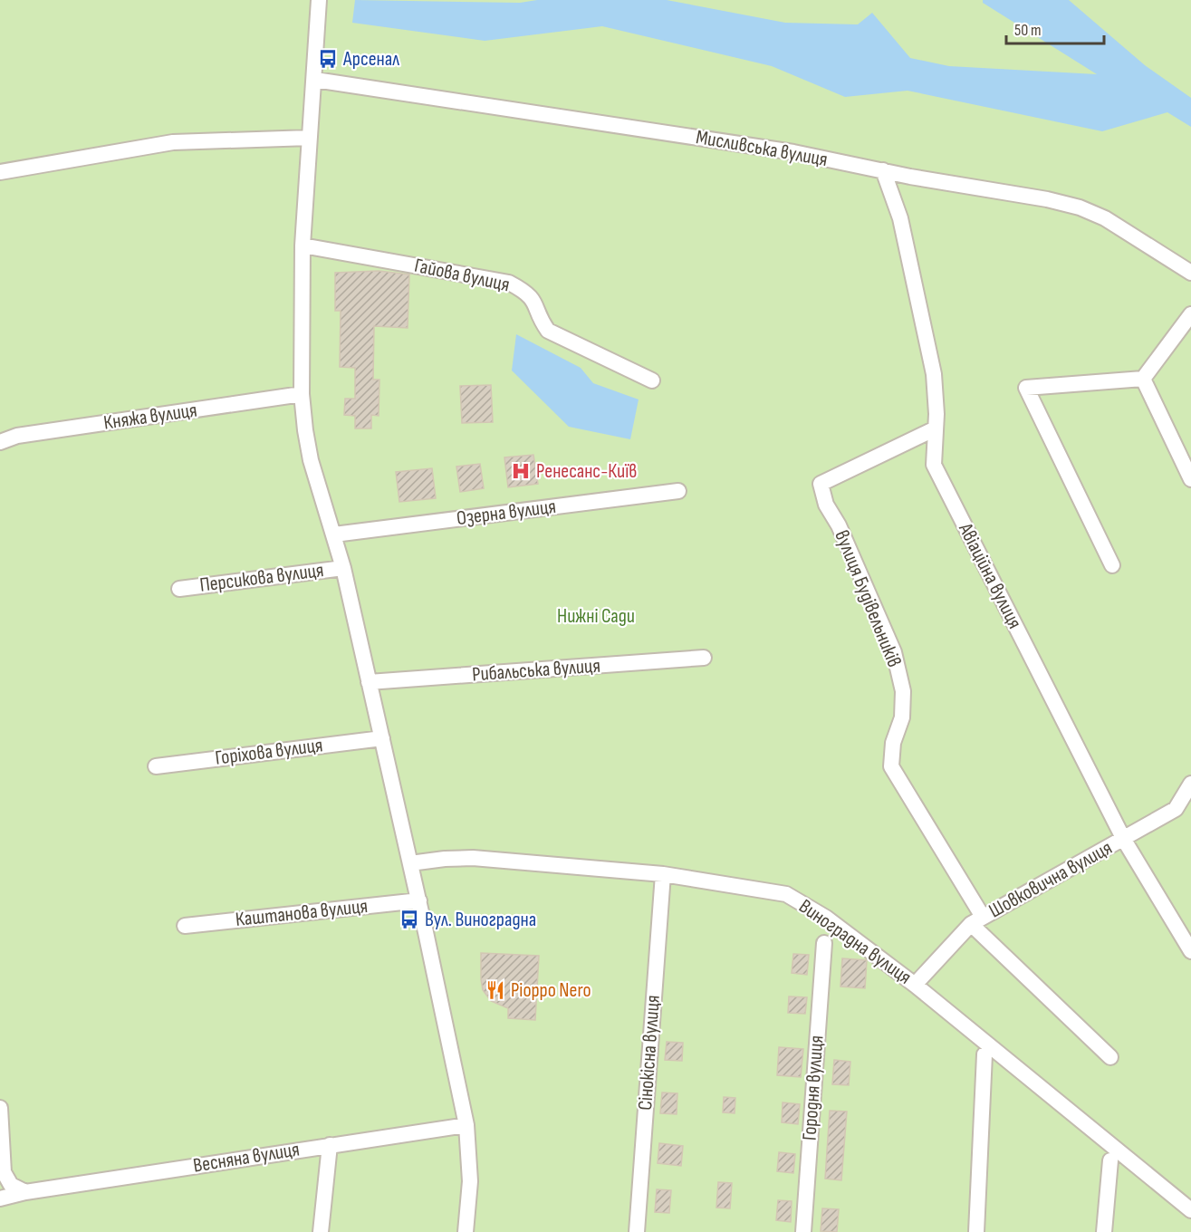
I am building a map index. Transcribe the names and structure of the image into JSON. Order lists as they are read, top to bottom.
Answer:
{
  "streets": {
    "street": [
      "Мисливська вулиця",
      "Гайова вулиця",
      "Княжа вулиця",
      "Озерна вулиця",
      "Авіаційна вулиця",
      "Персикова вулиця",
      "вулиця Будівельників",
      "Рибальська вулиця",
      "Горіхова вулиця",
      "Шовковична вулиця",
      "Каштанова вулиця",
      "Виноградна вулиця",
      "Сінокісна вулиця",
      "Городня вулиця",
      "Весняна вулиця"
    ]
  },
  "crossings": [
    ["Мисливська вулиця", "Авіаційна вулиця"],
    ["Авіаційна вулиця", "вулиця Будівельників"],
    ["Авіаційна вулиця", "Шовковична вулиця"],
    ["вулиця Будівельників", "Шовковична вулиця"],
    ["Шовковична вулиця", "Виноградна вулиця"],
    ["Виноградна вулиця", "Сінокісна вулиця"]
  ],
  "parks": ["Нижні Сади"],
  "places": {
    "bus stop": ["Арсенал", "Вул. Виноградна"],
    "hospital": ["Ренесанс-Київ"],
    "restaurant": ["Pioppo Nero"]
  },
  "scale_bar": "50 m"
}
